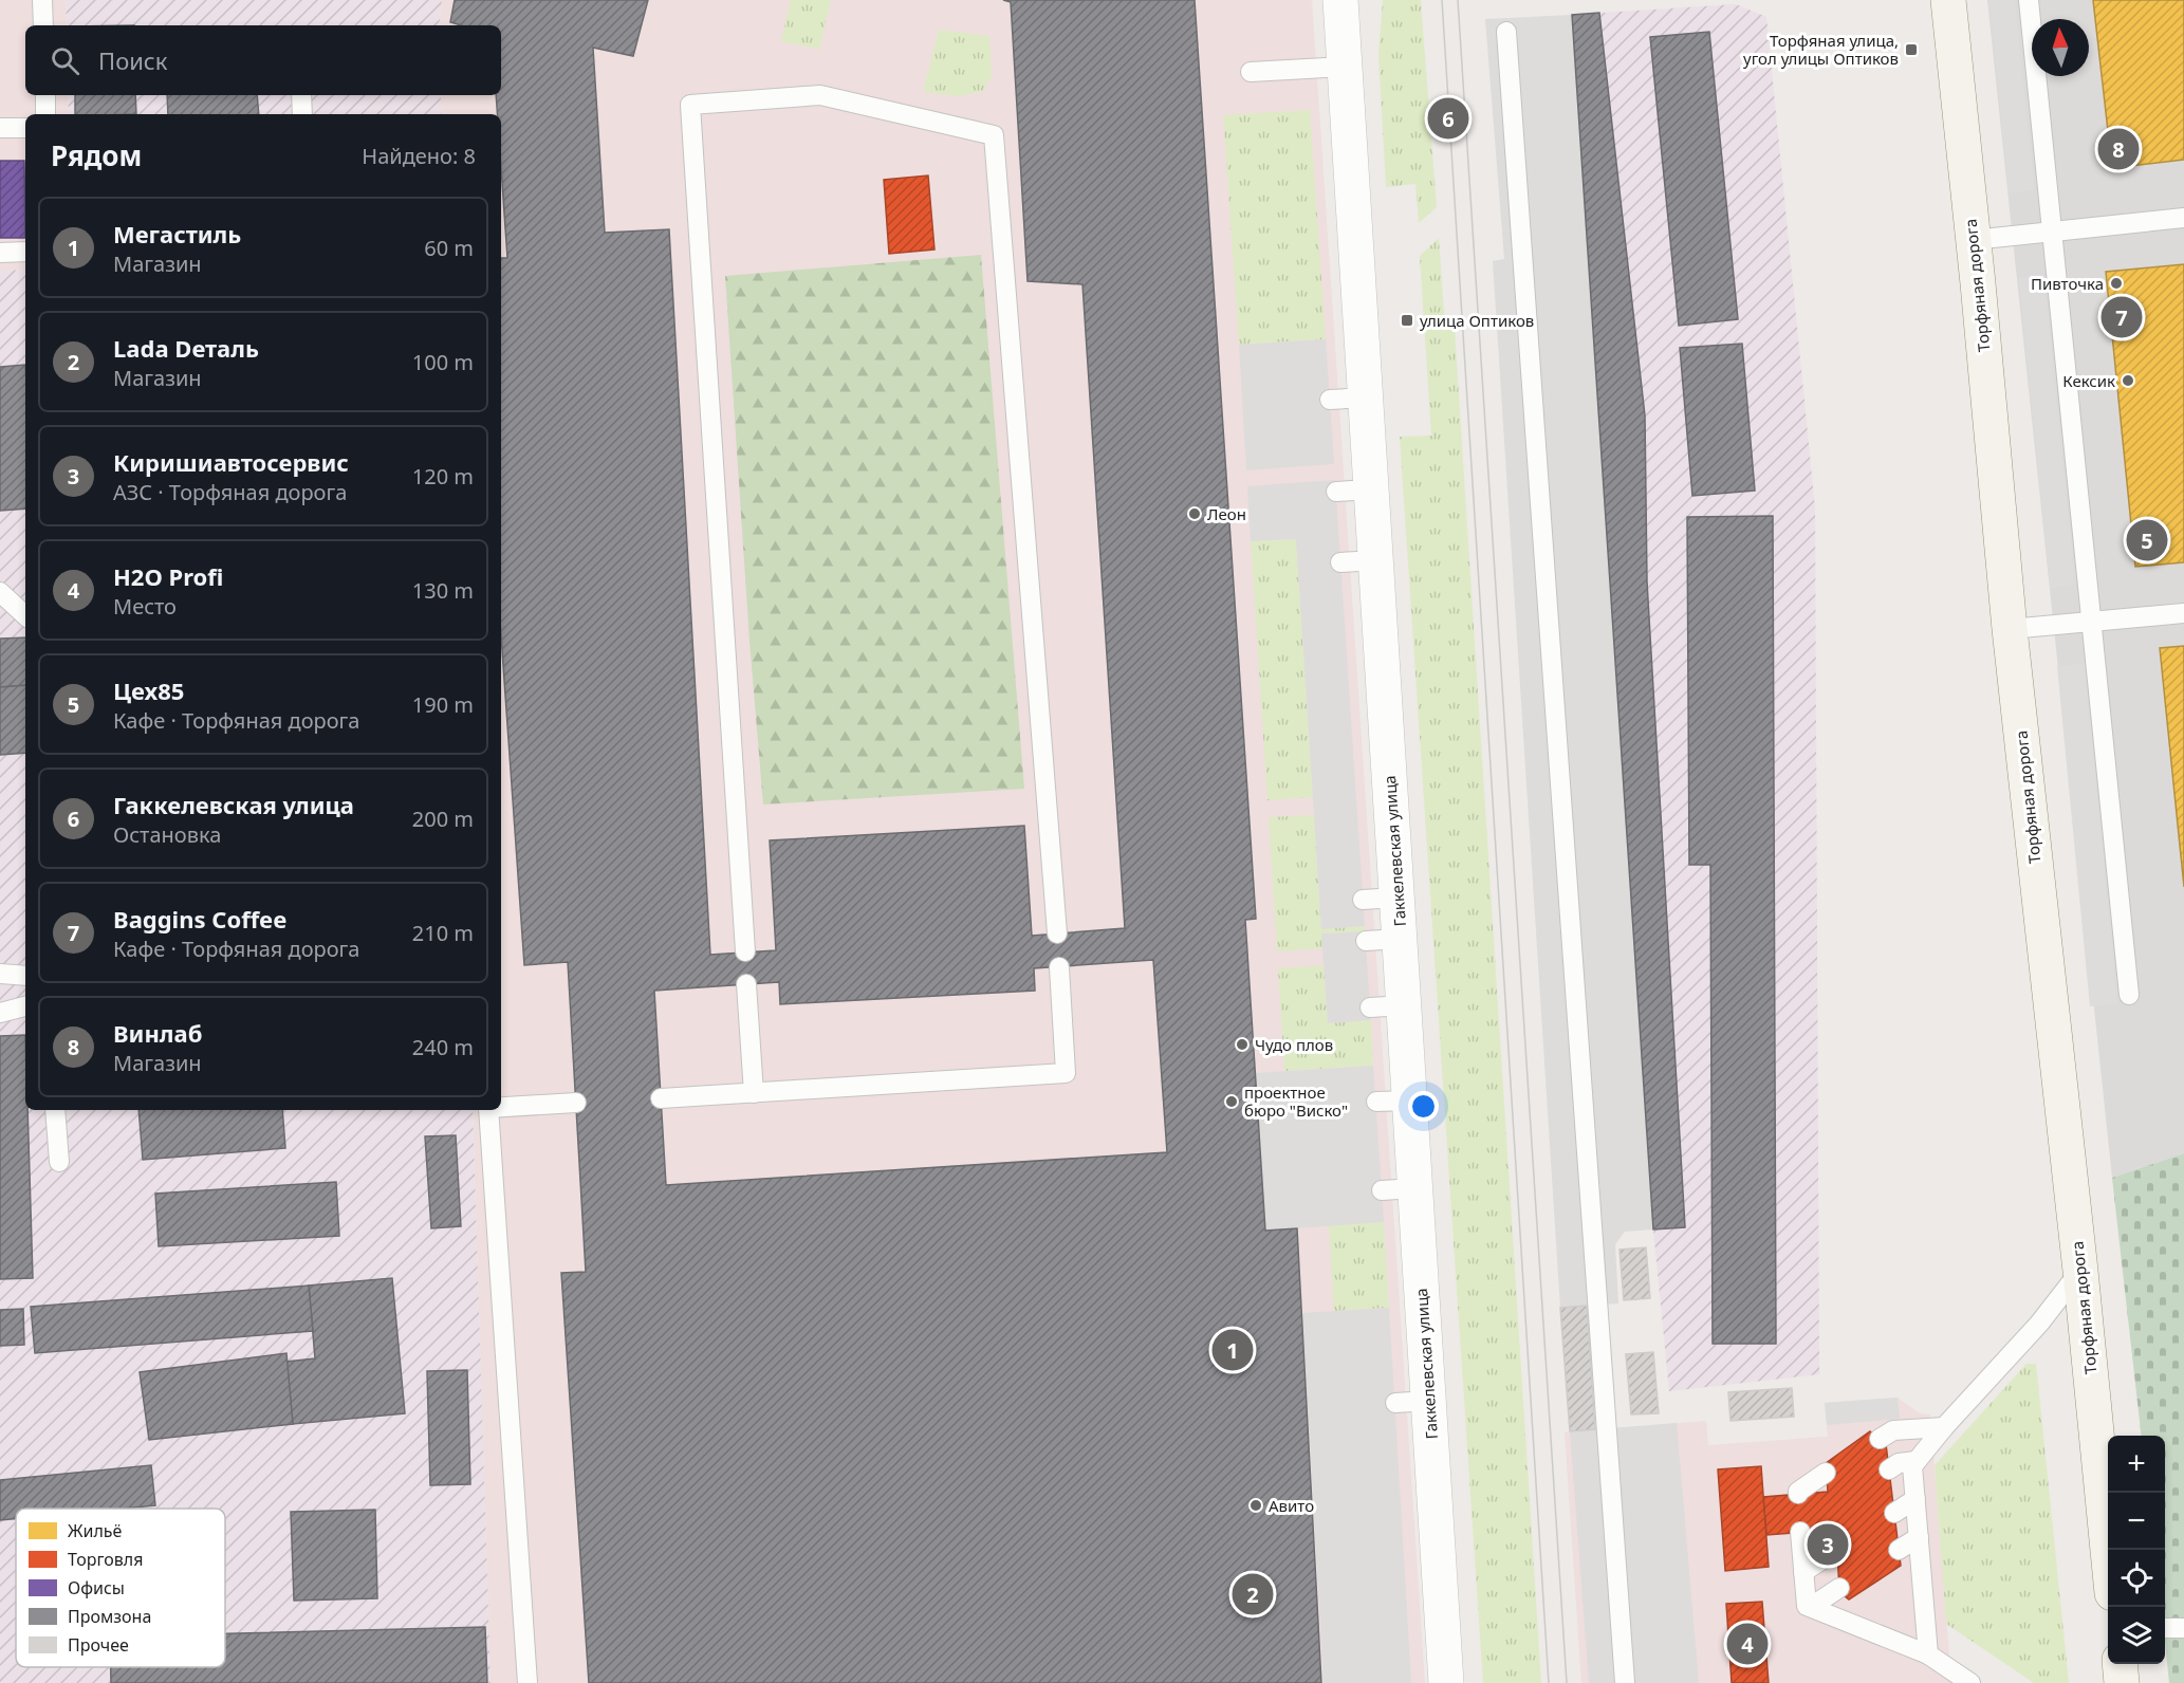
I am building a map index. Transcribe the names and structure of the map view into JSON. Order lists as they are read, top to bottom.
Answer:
{
  "streets": {
    "main road": ["Торфяная дорога"],
    "street": ["Гаккелевская улица"]
  },
  "places": {
    "transit": ["Торфяная улица, угол улицы Оптиков", "улица Оптиков"],
    "other": [
      "Пивточка",
      "Кексик",
      "Леон",
      "Чудо плов",
      "проектное бюро \"Виско\"",
      "Авито"
    ]
  },
  "legend": [
    "Жильё",
    "Торговля",
    "Офисы",
    "Промзона",
    "Прочее"
  ],
  "north": "top",
  "page": {
    "search": "Поиск",
    "pins": [
      "6",
      "8",
      "7",
      "5",
      "1",
      "3",
      "2",
      "4"
    ],
    "heading": ["Рядом", "Найдено: 8"],
    "list": [
      {
        "mark": "1",
        "name": "Мегастиль",
        "note": "Магазин",
        "value": "60 m"
      },
      {
        "mark": "2",
        "name": "Lada Dеталь",
        "note": "Магазин",
        "value": "100 m"
      },
      {
        "mark": "3",
        "name": "Киришиавтосервис",
        "note": "АЗС · Торфяная дорога",
        "value": "120 m"
      },
      {
        "mark": "4",
        "name": "H2O Profi",
        "note": "Место",
        "value": "130 m"
      },
      {
        "mark": "5",
        "name": "Цех85",
        "note": "Кафе · Торфяная дорога",
        "value": "190 m"
      },
      {
        "mark": "6",
        "name": "Гаккелевская улица",
        "note": "Остановка",
        "value": "200 m"
      },
      {
        "mark": "7",
        "name": "Baggins Coffee",
        "note": "Кафе · Торфяная дорога",
        "value": "210 m"
      },
      {
        "mark": "8",
        "name": "Винлаб",
        "note": "Магазин",
        "value": "240 m"
      }
    ],
    "map_buttons": ["+", "−"]
  }
}
